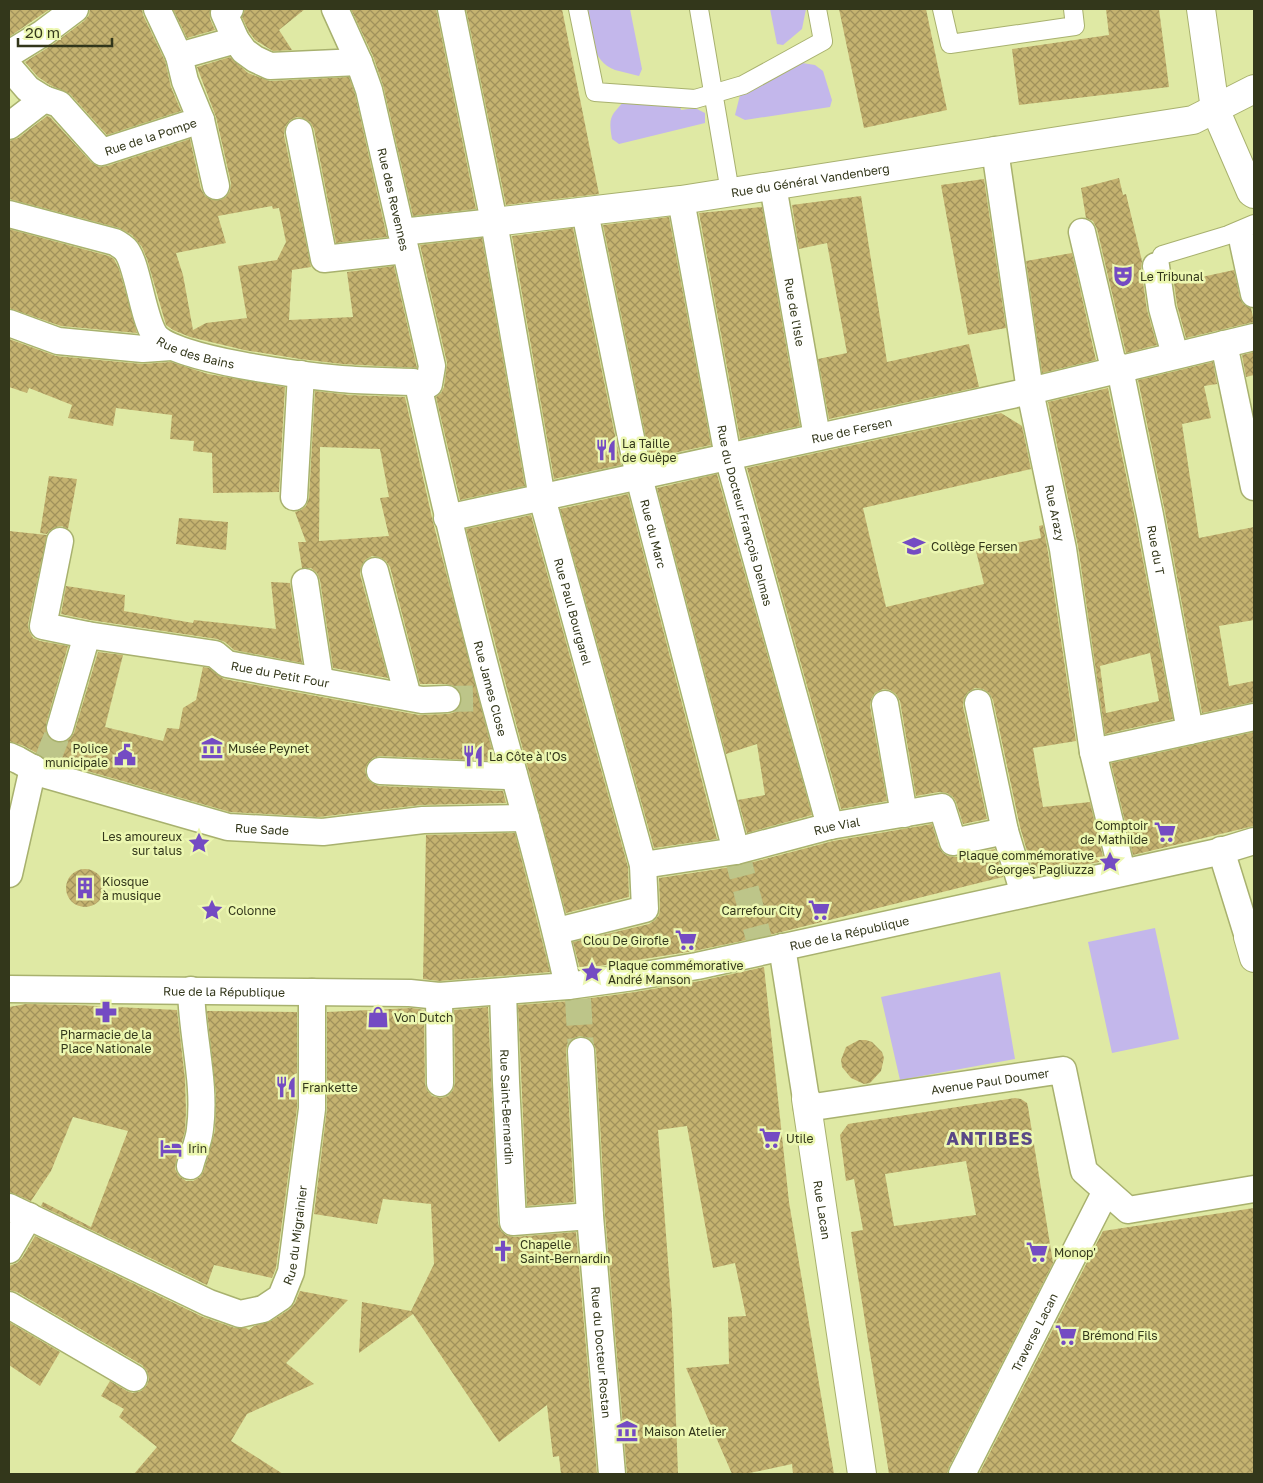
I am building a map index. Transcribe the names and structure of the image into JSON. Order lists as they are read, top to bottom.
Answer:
{
  "streets": {
    "street": [
      "Rue de la Pompe",
      "Rue du Général Vandenberg",
      "Rue des Revennes",
      "Rue de l'Isle",
      "Rue des Bains",
      "Rue de Fersen",
      "Rue Arazy",
      "Rue du Docteur François Delmas",
      "Rue du Marc",
      "Rue du T",
      "Rue Paul Bourgarel",
      "Rue du Petit Four",
      "Rue James Close",
      "Rue Vial",
      "Rue Sade",
      "Rue de la République",
      "Avenue Paul Doumer",
      "Rue Saint-Bernardin",
      "Rue Lacan",
      "Rue du Migrainier",
      "Traverse Lacan",
      "Rue du Docteur Rostan"
    ]
  },
  "crossings": [
    ["Rue du Général Vandenberg", "Rue des Revennes"],
    ["Rue du Général Vandenberg", "Rue de l'Isle"],
    ["Rue du Général Vandenberg", "Rue Arazy"],
    ["Rue du Général Vandenberg", "Rue du Docteur François Delmas"],
    ["Rue du Général Vandenberg", "Rue du Marc"],
    ["Rue du Général Vandenberg", "Rue Paul Bourgarel"],
    ["Rue des Revennes", "Rue des Bains"],
    ["Rue des Revennes", "Rue James Close"],
    ["Rue de l'Isle", "Rue de Fersen"],
    ["Rue des Bains", "Rue James Close"],
    ["Rue de Fersen", "Rue Arazy"],
    ["Rue de Fersen", "Rue du Docteur François Delmas"],
    ["Rue de Fersen", "Rue du Marc"],
    ["Rue de Fersen", "Rue du T"],
    ["Rue de Fersen", "Rue Paul Bourgarel"],
    ["Rue de Fersen", "Rue James Close"],
    ["Rue Arazy", "Rue de la République"],
    ["Rue du Docteur François Delmas", "Rue Vial"],
    ["Rue du Marc", "Rue Vial"],
    ["Rue Paul Bourgarel", "Rue James Close"],
    ["Rue Paul Bourgarel", "Rue Vial"],
    ["Rue James Close", "Rue Sade"],
    ["Rue James Close", "Rue de la République"],
    ["Rue de la République", "Rue Saint-Bernardin"],
    ["Rue de la République", "Rue Lacan"],
    ["Rue de la République", "Rue du Migrainier"],
    ["Avenue Paul Doumer", "Rue Lacan"],
    ["Avenue Paul Doumer", "Traverse Lacan"],
    ["Rue Saint-Bernardin", "Rue du Docteur Rostan"]
  ],
  "districts": ["ANTIBES"],
  "places": {
    "theatre": ["Le Tribunal"],
    "restaurant": ["La Taille de Guêpe", "La Côte à l'Os", "Frankette"],
    "school or university": ["Collège Fersen"],
    "museum": ["Musée Peynet", "Maison Atelier"],
    "public building": ["Police municipale"],
    "supermarket": [
      "Comptoir de Mathilde",
      "Carrefour City",
      "Clou De Girofle",
      "Utile",
      "Monop'",
      "Brémond Fils"
    ],
    "place": [
      "Les amoureux sur talus",
      "Plaque commémorative Georges Pagliuzza",
      "Colonne",
      "Plaque commémorative André Manson"
    ],
    "building": ["Kiosque à musique"],
    "pharmacy": ["Pharmacie de la Place Nationale"],
    "shop": ["Von Dutch"],
    "hotel": ["Irin"],
    "church": ["Chapelle Saint-Bernardin"]
  },
  "scale_bar": "20 m"
}
